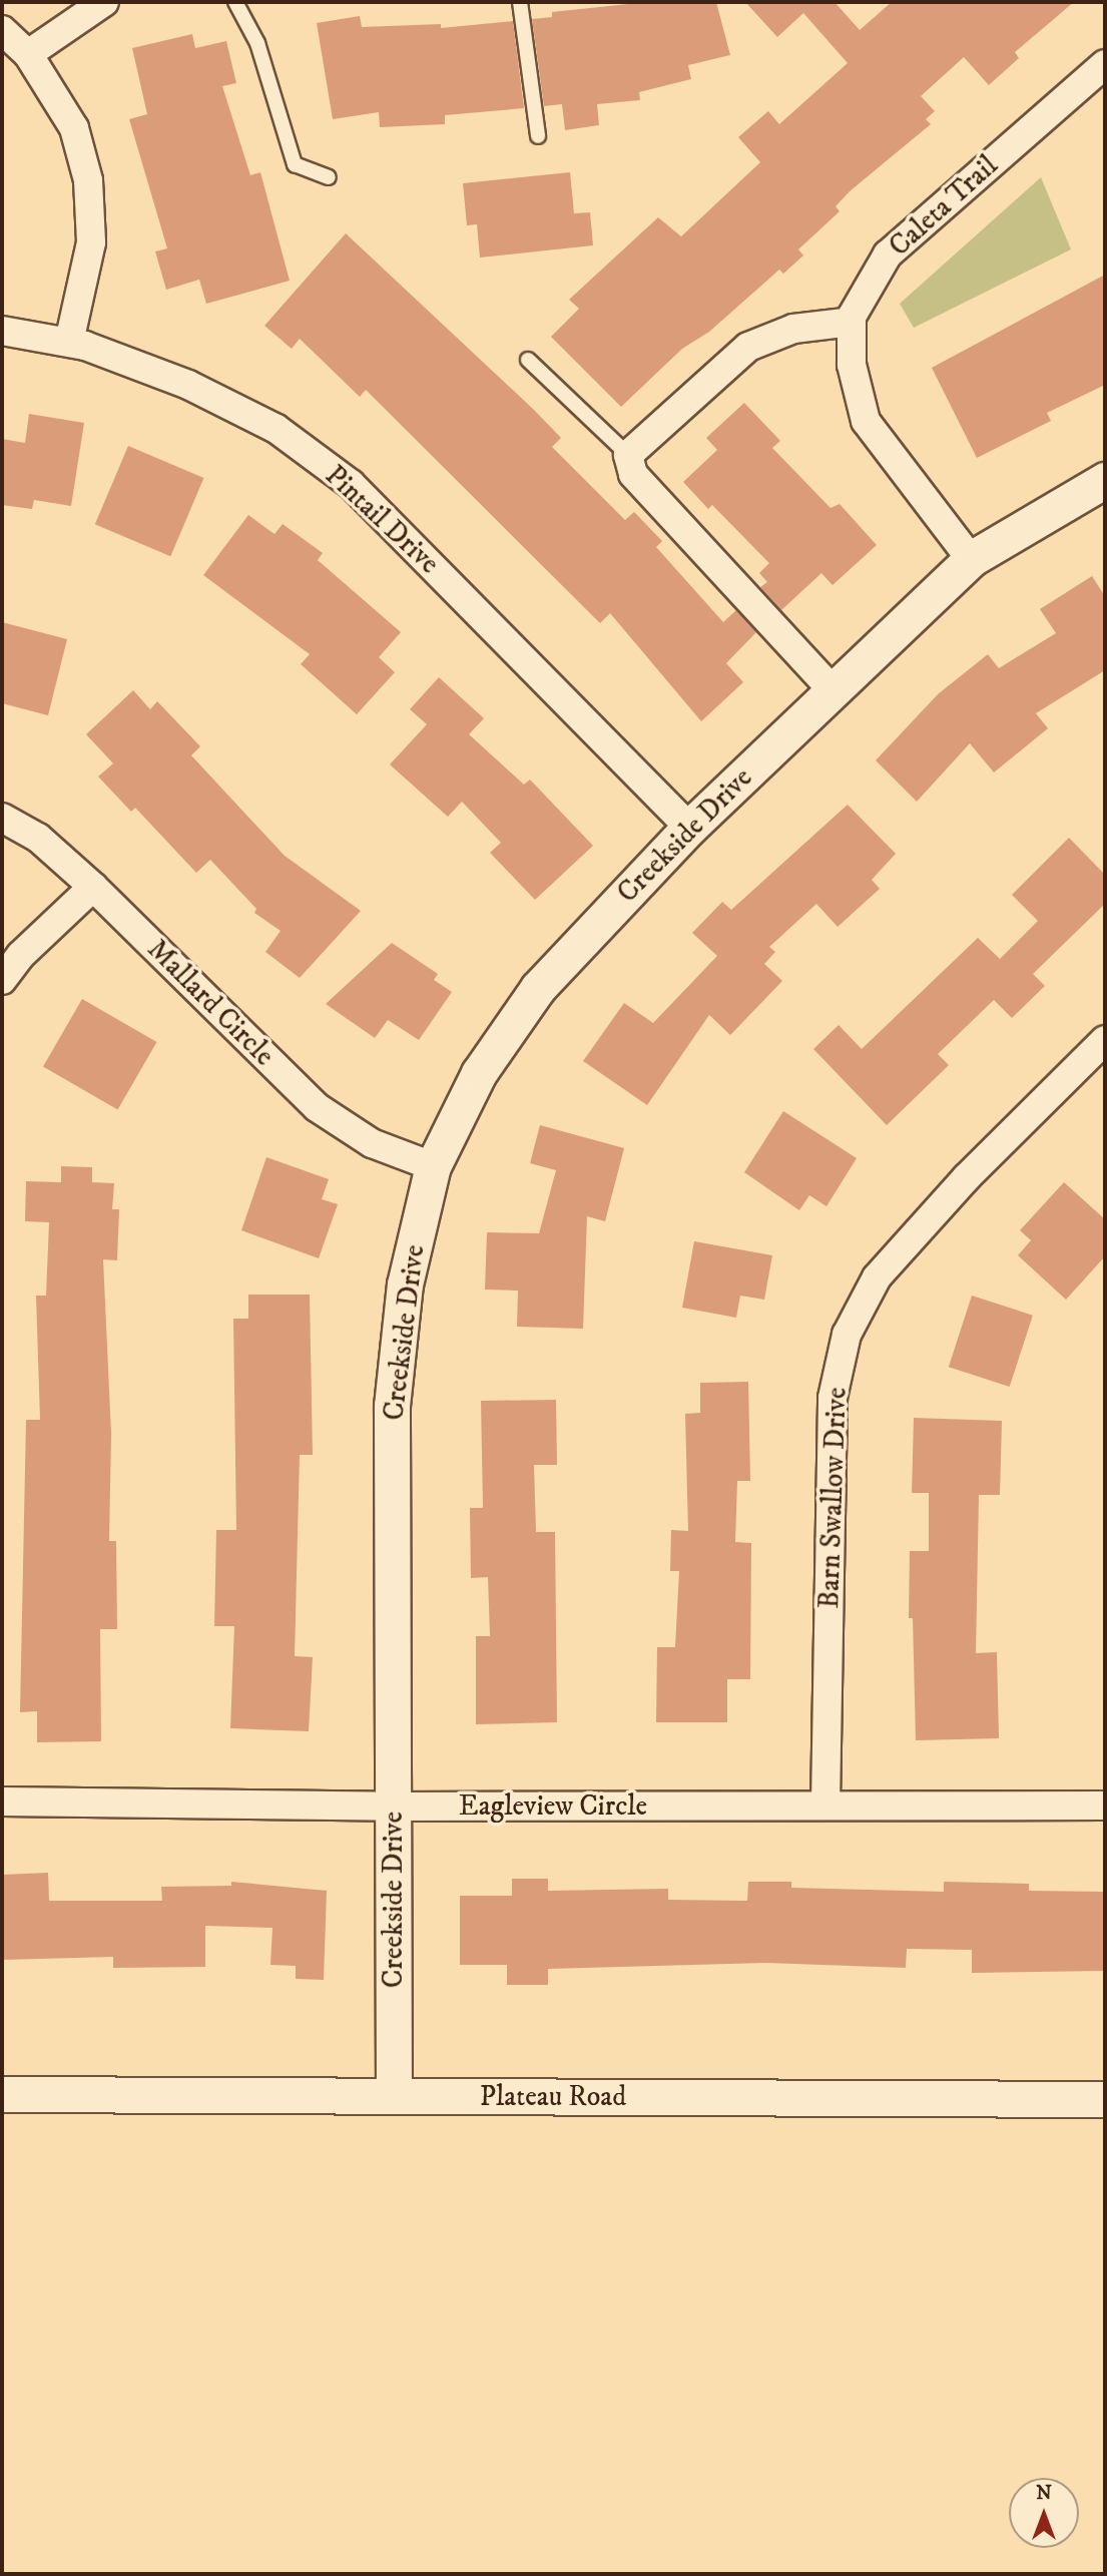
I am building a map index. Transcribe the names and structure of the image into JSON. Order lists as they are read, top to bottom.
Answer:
{
  "streets": {
    "street": [
      "Caleta Trail",
      "Pintail Drive",
      "Creekside Drive",
      "Mallard Circle",
      "Barn Swallow Drive",
      "Eagleview Circle",
      "Plateau Road"
    ]
  },
  "crossings": [
    ["Caleta Trail", "Creekside Drive"],
    ["Pintail Drive", "Creekside Drive"],
    ["Creekside Drive", "Mallard Circle"],
    ["Creekside Drive", "Eagleview Circle"],
    ["Creekside Drive", "Plateau Road"],
    ["Barn Swallow Drive", "Eagleview Circle"]
  ],
  "north": "top"
}
